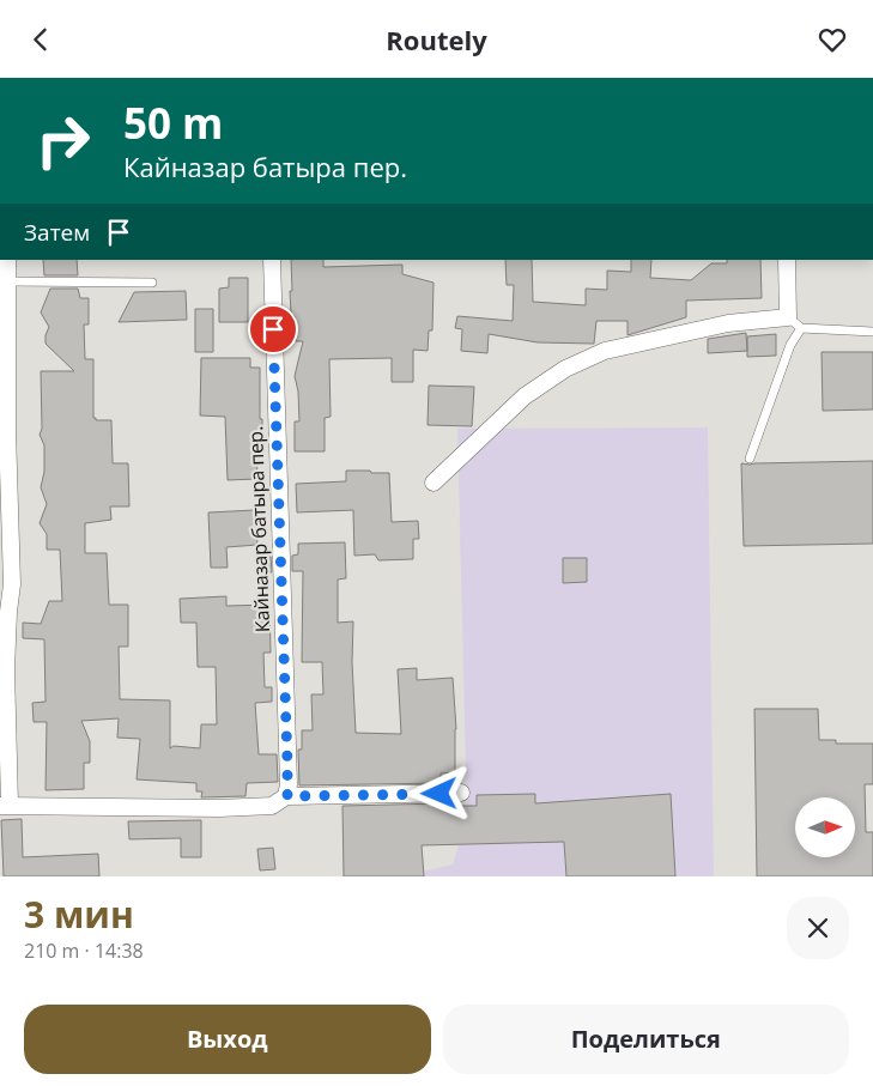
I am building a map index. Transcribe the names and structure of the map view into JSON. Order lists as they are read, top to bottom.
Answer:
{
  "streets": {
    "street": ["Кайназар батыра пер."]
  },
  "north": "right",
  "page": {
    "header": "Routely",
    "turn": ["50 m", "Кайназар батыра пер."],
    "then": "Затем",
    "heading": ["3 мин", "210 m · 14:38"],
    "buttons": ["Выход", "Поделиться"]
  }
}
